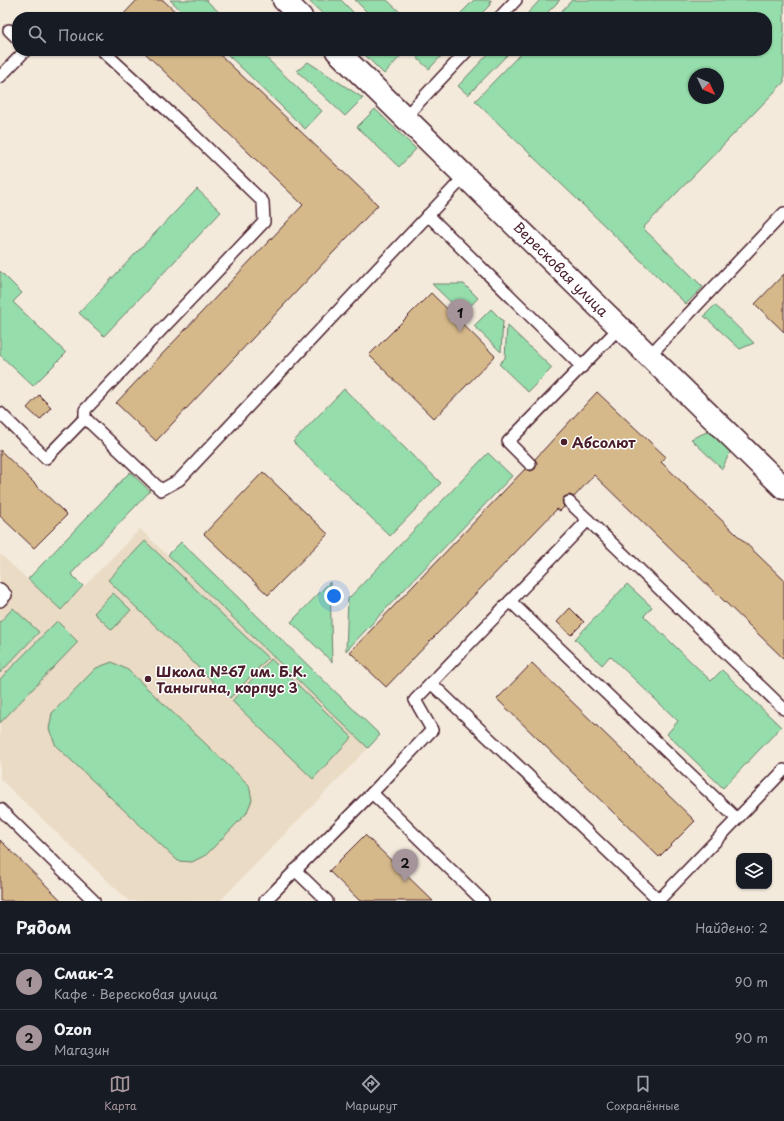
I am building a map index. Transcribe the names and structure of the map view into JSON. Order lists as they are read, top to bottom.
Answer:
{
  "streets": {
    "street": ["Вересковая улица"]
  },
  "places": ["Абсолют", "Школа №67 им. Б.К. Таныгина, корпус 3"],
  "north": "bottom right",
  "page": {
    "search": "Поиск",
    "pins": ["1", "2"],
    "heading": ["Рядом", "Найдено: 2"],
    "list": [
      {
        "mark": "1",
        "name": "Смак-2",
        "note": "Кафе · Вересковая улица",
        "value": "90 m"
      },
      {
        "mark": "2",
        "name": "Ozon",
        "note": "Магазин",
        "value": "90 m"
      }
    ],
    "nav": ["Карта", "Маршрут", "Сохранённые"]
  }
}
